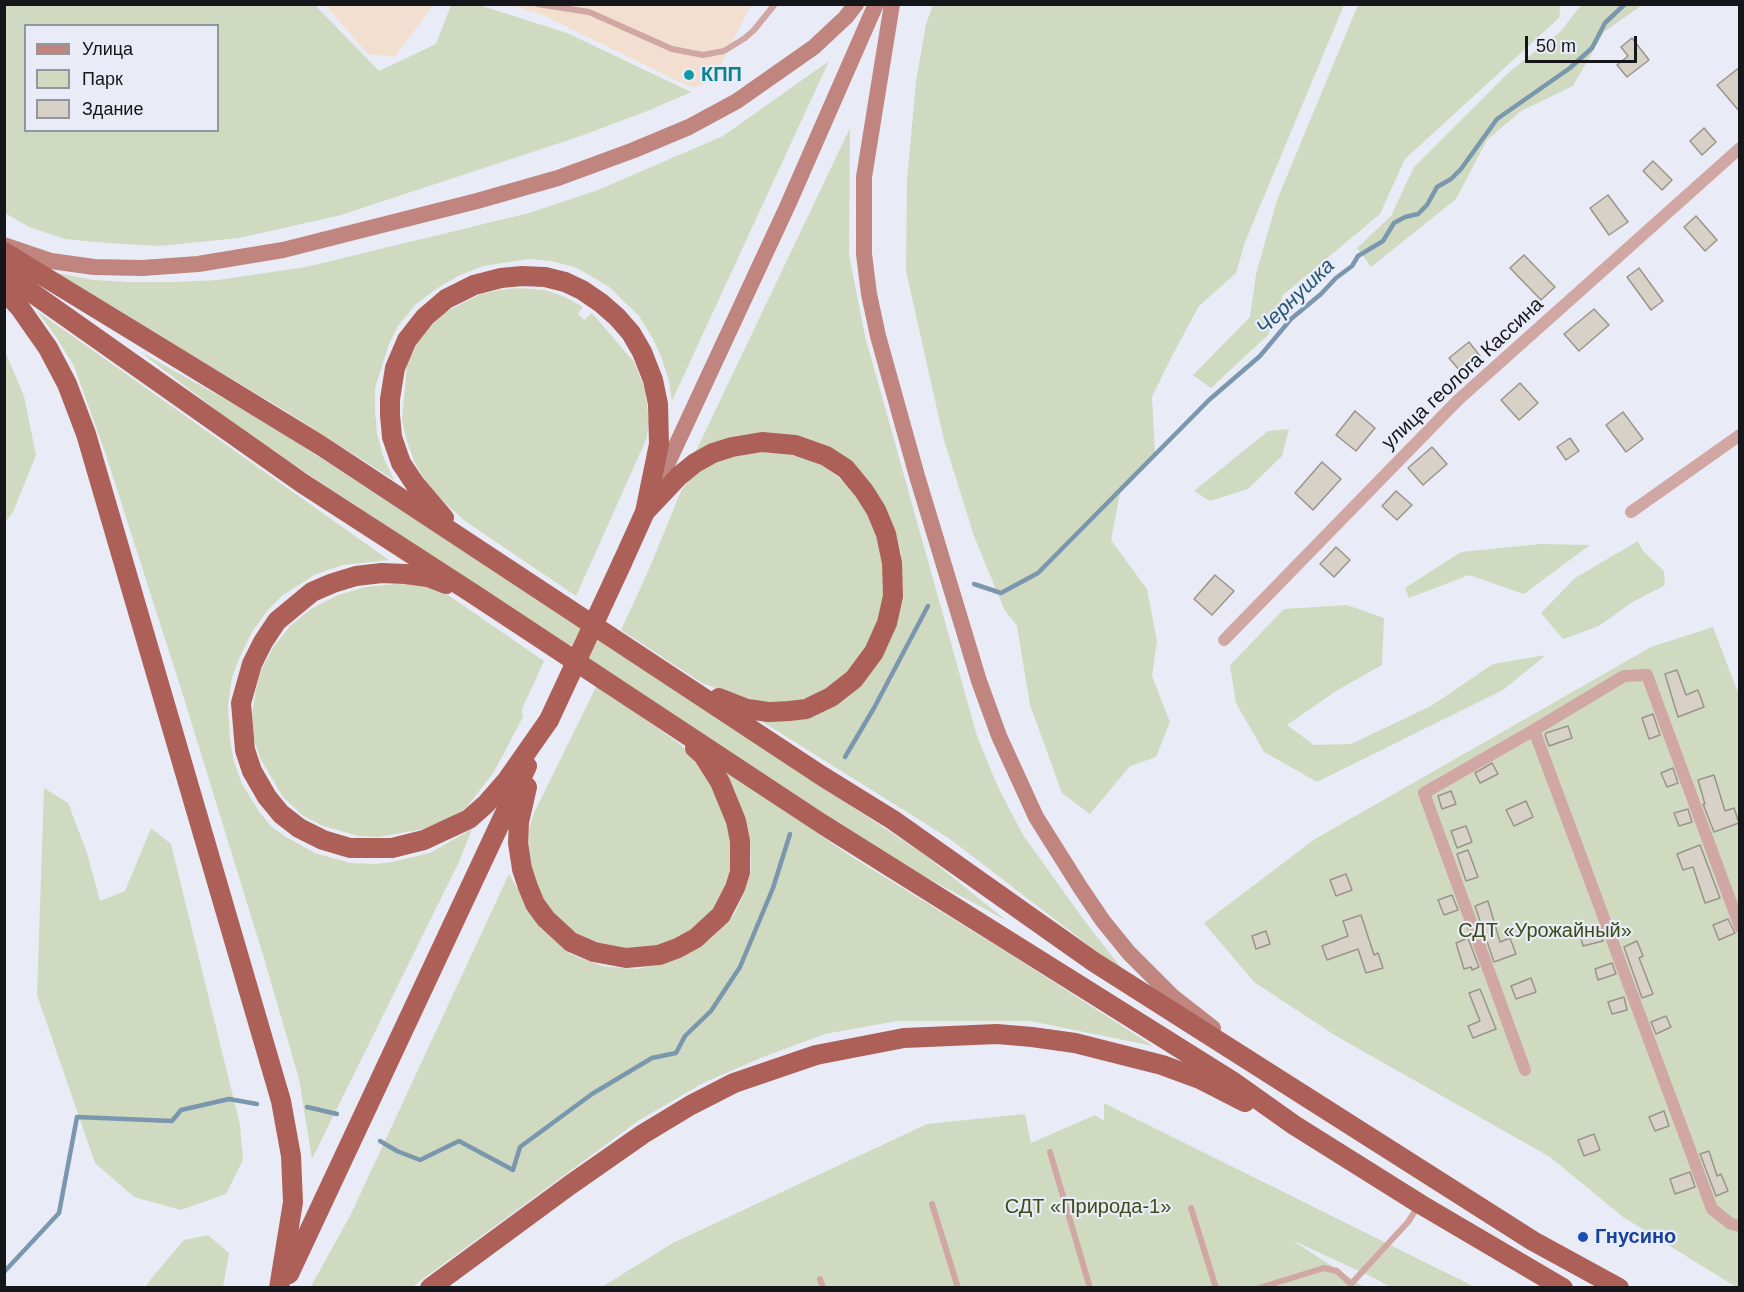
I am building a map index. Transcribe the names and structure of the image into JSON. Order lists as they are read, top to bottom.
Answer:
{
  "streets": {
    "street": ["улица геолога Кассина"]
  },
  "water": ["Чернушка"],
  "parks": ["СДТ «Урожайный»", "СДТ «Природа-1»"],
  "places": ["КПП", "Гнусино"],
  "legend": ["Улица", "Парк", "Здание"],
  "scale_bar": "50 m"
}
